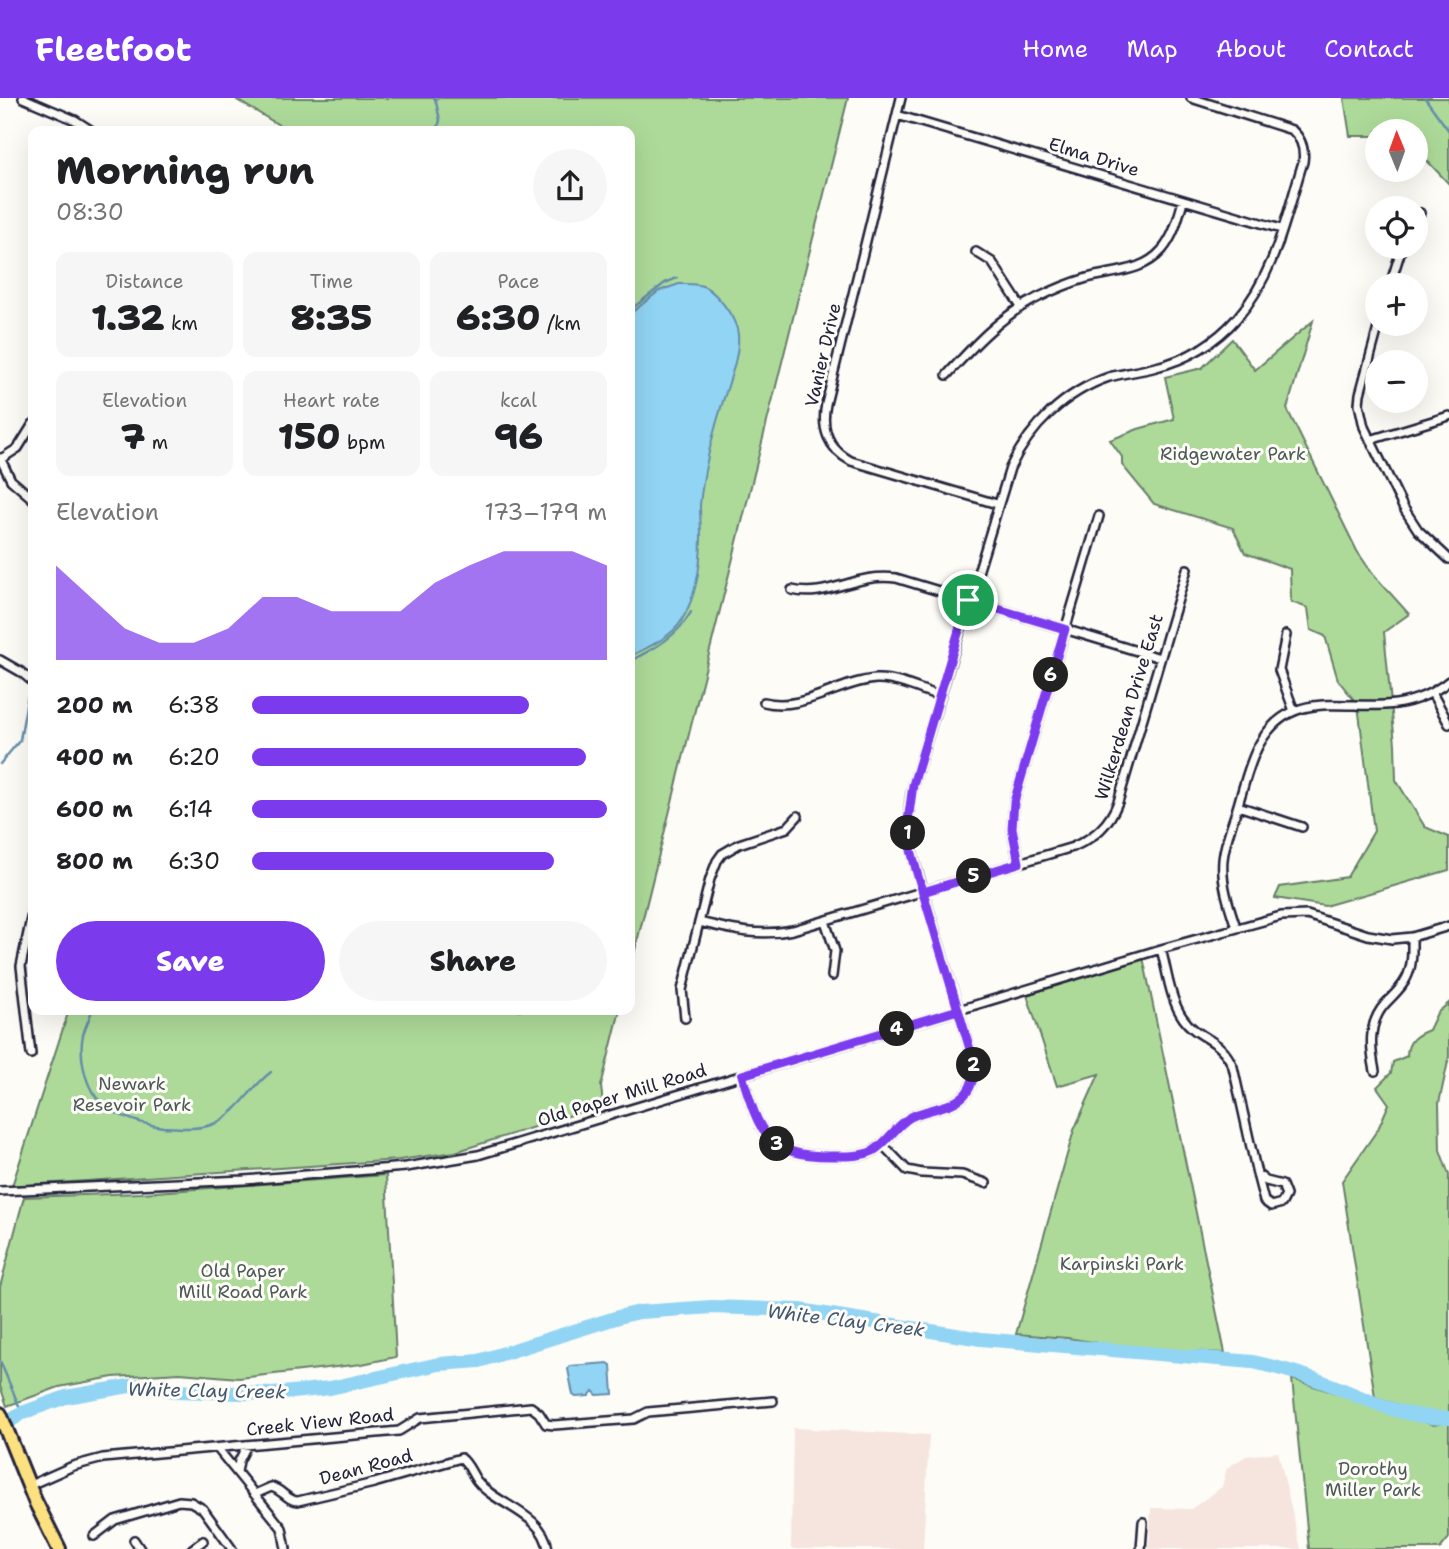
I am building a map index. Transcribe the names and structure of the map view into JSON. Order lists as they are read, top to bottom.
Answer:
{
  "streets": {
    "street": [
      "Elma Drive",
      "Vanier Drive",
      "Wilkerdean Drive East",
      "Old Paper Mill Road",
      "Creek View Road",
      "Dean Road"
    ]
  },
  "crossings": [
    ["Elma Drive", "Vanier Drive"]
  ],
  "water": ["White Clay Creek"],
  "parks": [
    "Ridgewater Park",
    "Newark Resevoir Park",
    "Karpinski Park",
    "Old Paper Mill Road Park",
    "Dorothy Miller Park"
  ],
  "north": "top",
  "page": {
    "header": "Fleetfoot",
    "nav": [
      "Home",
      "Map",
      "About",
      "Contact"
    ],
    "map_buttons": ["+", "−"],
    "heading": ["Morning run", "08:30"],
    "stats": [
      ["Distance", "1.32 km"],
      ["Time", "8:35"],
      ["Pace", "6:30 /km"],
      ["Elevation", "7 m"],
      ["Heart rate", "150 bpm"],
      ["kcal", "96"]
    ],
    "chart": ["Elevation", "173–179 m"],
    "pins": [
      "6",
      "1",
      "5",
      "4",
      "2",
      "3"
    ],
    "list": [
      {
        "name": "200 m",
        "note": "6:38"
      },
      {
        "name": "400 m",
        "note": "6:20"
      },
      {
        "name": "600 m",
        "note": "6:14"
      },
      {
        "name": "800 m",
        "note": "6:30"
      }
    ],
    "buttons": ["Save", "Share"]
  }
}
